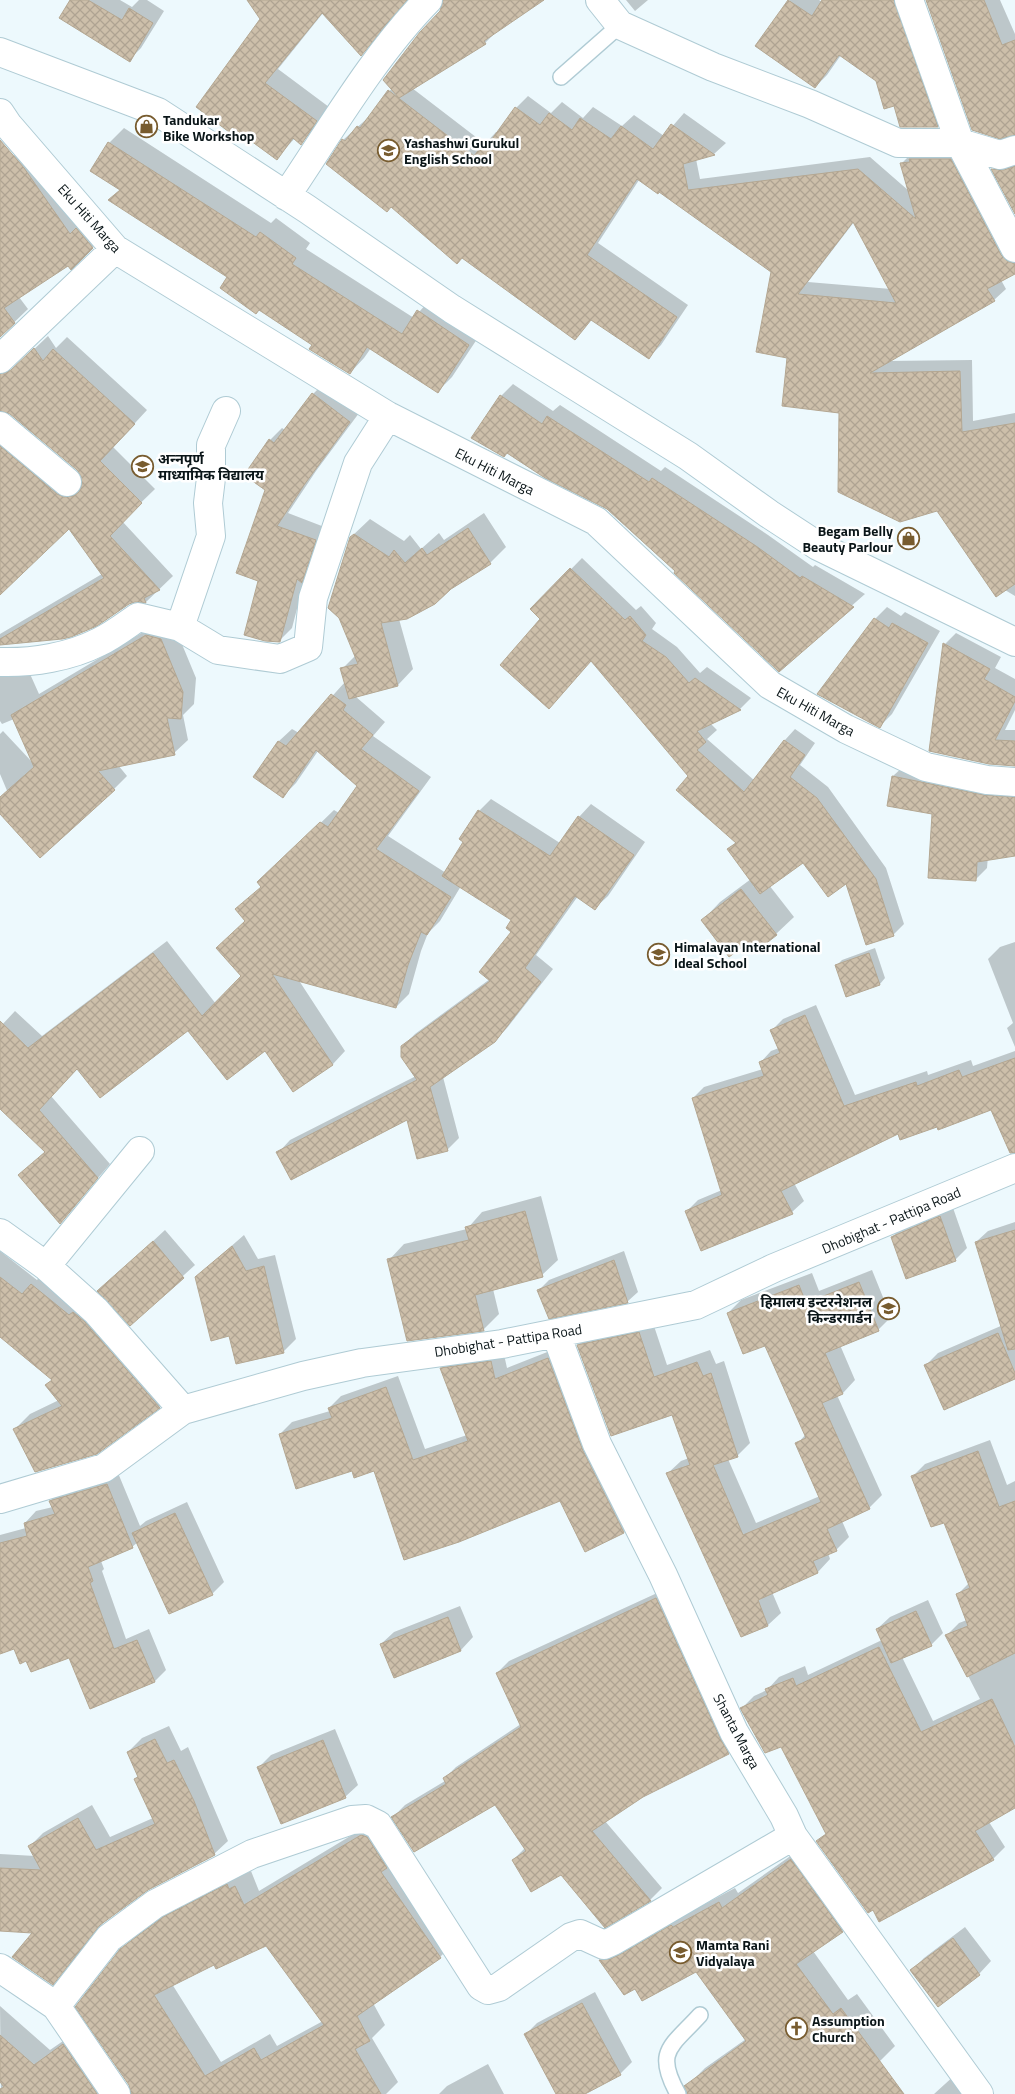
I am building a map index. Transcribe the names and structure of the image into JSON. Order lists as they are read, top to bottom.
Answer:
{
  "streets": {
    "street": ["Eku Hiti Marga", "Dhobighat - Pattipa Road", "Shanta Marga"]
  },
  "crossings": [
    ["Dhobighat - Pattipa Road", "Shanta Marga"]
  ],
  "places": {
    "shop": ["Tandukar Bike Workshop", "Begam Belly Beauty Parlour"],
    "school or university": [
      "Yashashwi Gurukul English School",
      "अन्‍नपूर्ण माध्यामिक विद्यालय",
      "Himalayan International Ideal School",
      "हिमालय इन्टरनेशनल किन्डरगार्डन",
      "Mamta Rani Vidyalaya"
    ],
    "church": ["Assumption Church"]
  }
}
